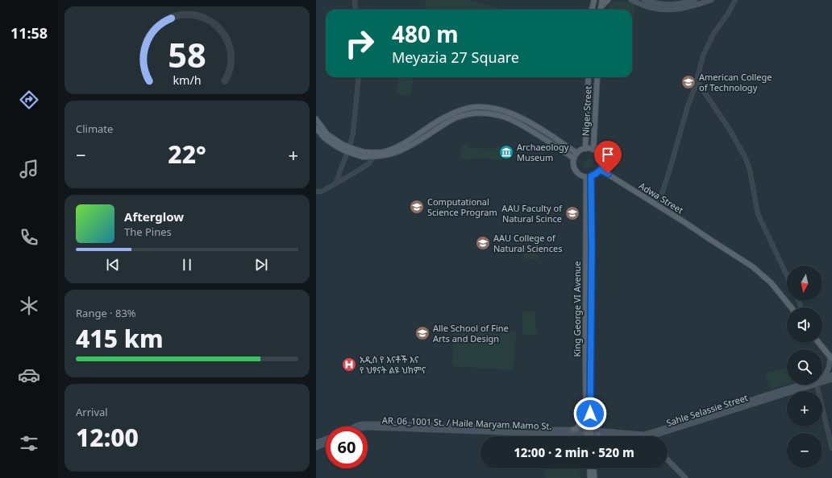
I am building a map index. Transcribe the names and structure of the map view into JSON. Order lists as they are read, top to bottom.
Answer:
{
  "streets": {
    "main road": [
      "Niger Street",
      "Adwa Street",
      "King George VI Avenue",
      "Sahle Selassie Street",
      "AR_06_1001 St. / Haile Maryam Mamo St."
    ]
  },
  "crossings": [
    ["Niger Street", "Adwa Street"],
    ["Niger Street", "King George VI Avenue"],
    ["Adwa Street", "King George VI Avenue"],
    ["King George VI Avenue", "Sahle Selassie Street"],
    ["King George VI Avenue", "AR_06_1001 St. / Haile Maryam Mamo St."],
    ["Sahle Selassie Street", "AR_06_1001 St. / Haile Maryam Mamo St."]
  ],
  "places": {
    "school or university": [
      "American College of Technology",
      "Computational Science Program",
      "AAU Faculty of Natural Scince",
      "AAU College of Natural Sciences",
      "Alle School of Fine Arts and Design"
    ],
    "museum": ["Archaeology Museum"],
    "hospital": ["አዲስ የ እናቶች እና የ ህፃናት ልዩ ህክምና"]
  },
  "north": "bottom",
  "page": {
    "tabs": "11:58",
    "turn": ["480 m", "Meyazia 27 Square"],
    "tile": [
      "Climate",
      ["Range · 83%", "415 km"],
      ["Arrival", "12:00"]
    ],
    "heat": ["−", "22°", "+"],
    "song": ["Afterglow", "The Pines"],
    "map_buttons": ["+", "−"],
    "limit": "60",
    "trip": "12:00 · 2 min · 520 m",
    "gauge": ["58", "km/h"]
  }
}
